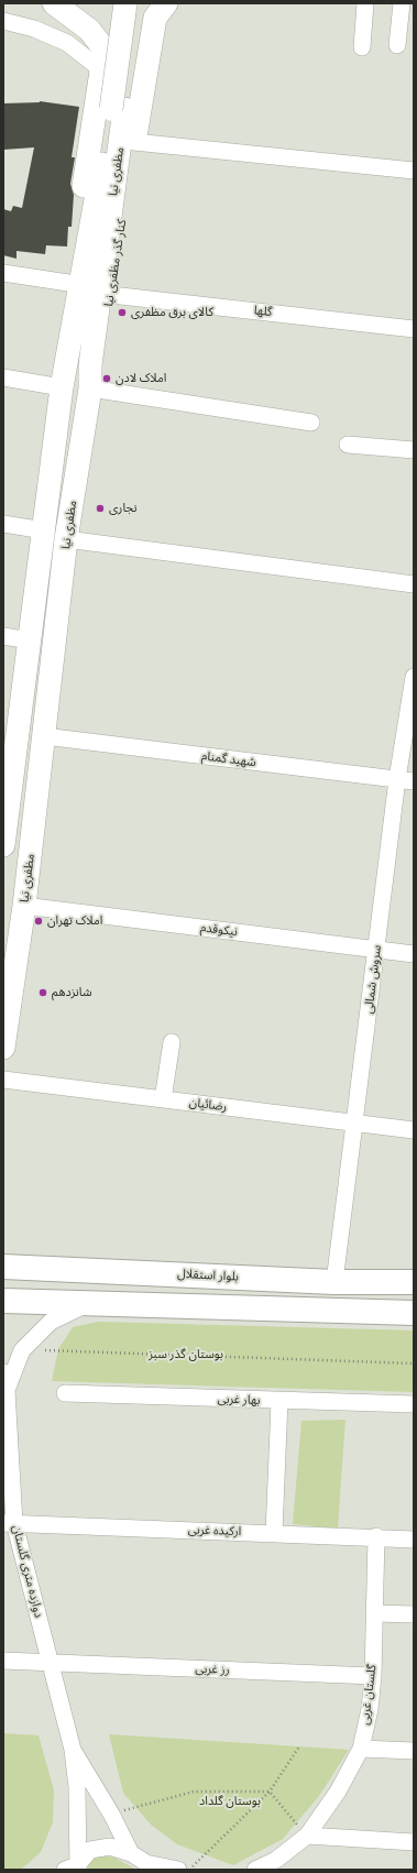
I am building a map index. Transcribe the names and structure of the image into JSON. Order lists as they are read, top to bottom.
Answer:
{
  "streets": {
    "main road": ["مظفری نیا", "کنار گذر مظفری نیا", "بلوار استقلال"],
    "street": [
      "گلها",
      "شهید گمنام",
      "نیکوقدم",
      "سروش شمالی",
      "رضائیان",
      "بهار غربی",
      "ارکیده غربی",
      "دوازده متری گلستان",
      "رز غربی",
      "گلستان غربی"
    ]
  },
  "crossings": [
    ["مظفری نیا", "کنار گذر مظفری نیا"],
    ["مظفری نیا", "شهید گمنام"],
    ["مظفری نیا", "نیکوقدم"],
    ["کنار گذر مظفری نیا", "گلها"],
    ["شهید گمنام", "سروش شمالی"],
    ["نیکوقدم", "سروش شمالی"],
    ["سروش شمالی", "رضائیان"],
    ["سروش شمالی", "بلوار استقلال"],
    ["ارکیده غربی", "دوازده متری گلستان"],
    ["ارکیده غربی", "گلستان غربی"],
    ["دوازده متری گلستان", "رز غربی"],
    ["رز غربی", "گلستان غربی"]
  ],
  "parks": ["بوستان گذر سبز", "بوستان گلداد"],
  "places": [
    "کالای برق مظفری",
    "املاک لادن",
    "نجاری",
    "املاک تهران",
    "شانزدهم"
  ]
}
